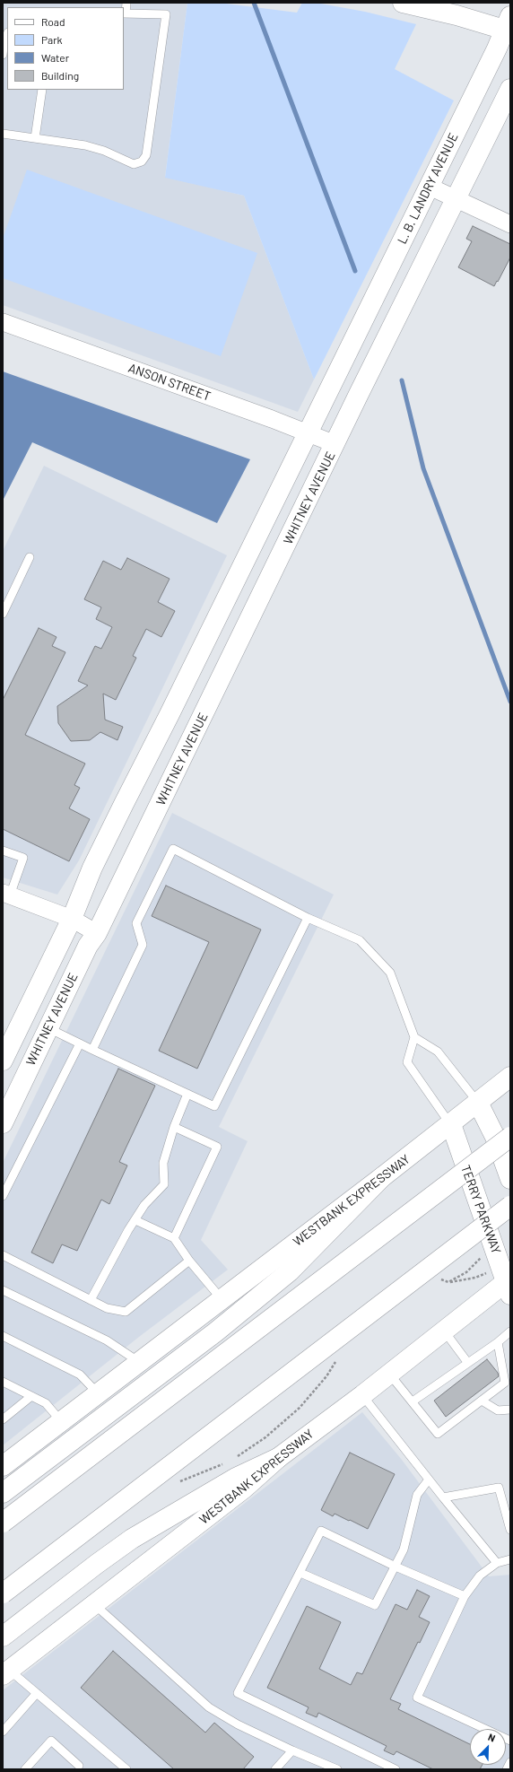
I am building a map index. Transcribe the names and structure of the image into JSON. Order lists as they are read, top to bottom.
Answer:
{
  "streets": {
    "main road": [
      "L. B. LANDRY AVENUE",
      "WHITNEY AVENUE",
      "WESTBANK EXPRESSWAY",
      "TERRY PARKWAY"
    ],
    "street": ["ANSON STREET"]
  },
  "crossings": [
    ["L. B. LANDRY AVENUE", "WHITNEY AVENUE"],
    ["ANSON STREET", "WHITNEY AVENUE"],
    ["WESTBANK EXPRESSWAY", "TERRY PARKWAY"]
  ],
  "legend": [
    "Road",
    "Park",
    "Water",
    "Building"
  ],
  "north": "top right"
}
